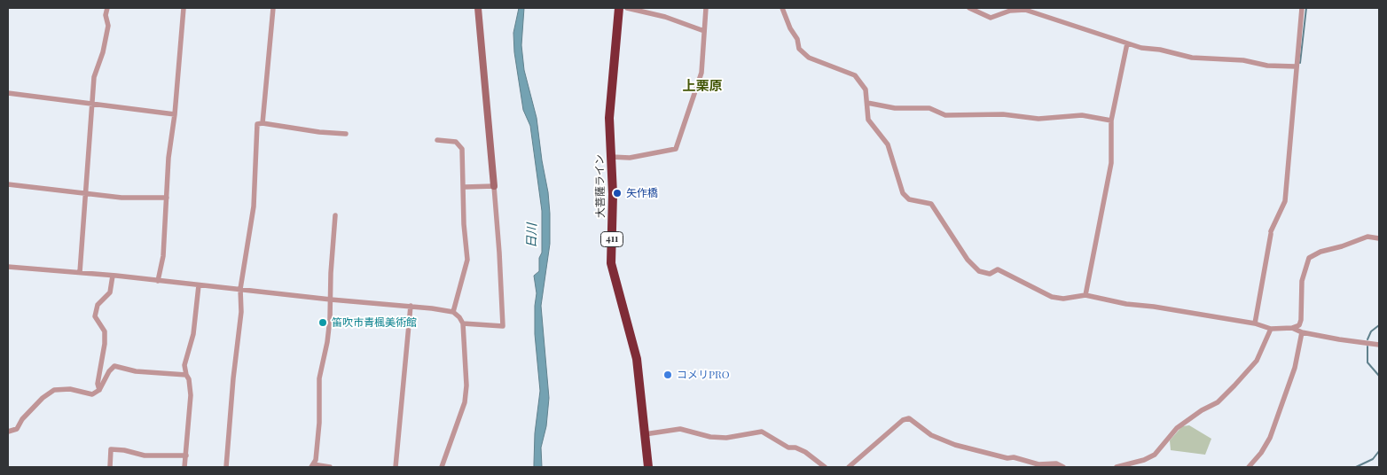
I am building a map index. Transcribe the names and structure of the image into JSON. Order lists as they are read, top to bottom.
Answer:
{
  "streets": {
    "highway": ["大菩薩ライン", "411"]
  },
  "districts": ["上栗原"],
  "water": ["日川"],
  "places": ["矢作橋", "笛吹市青楓美術館", "コメリPRO"]
}
